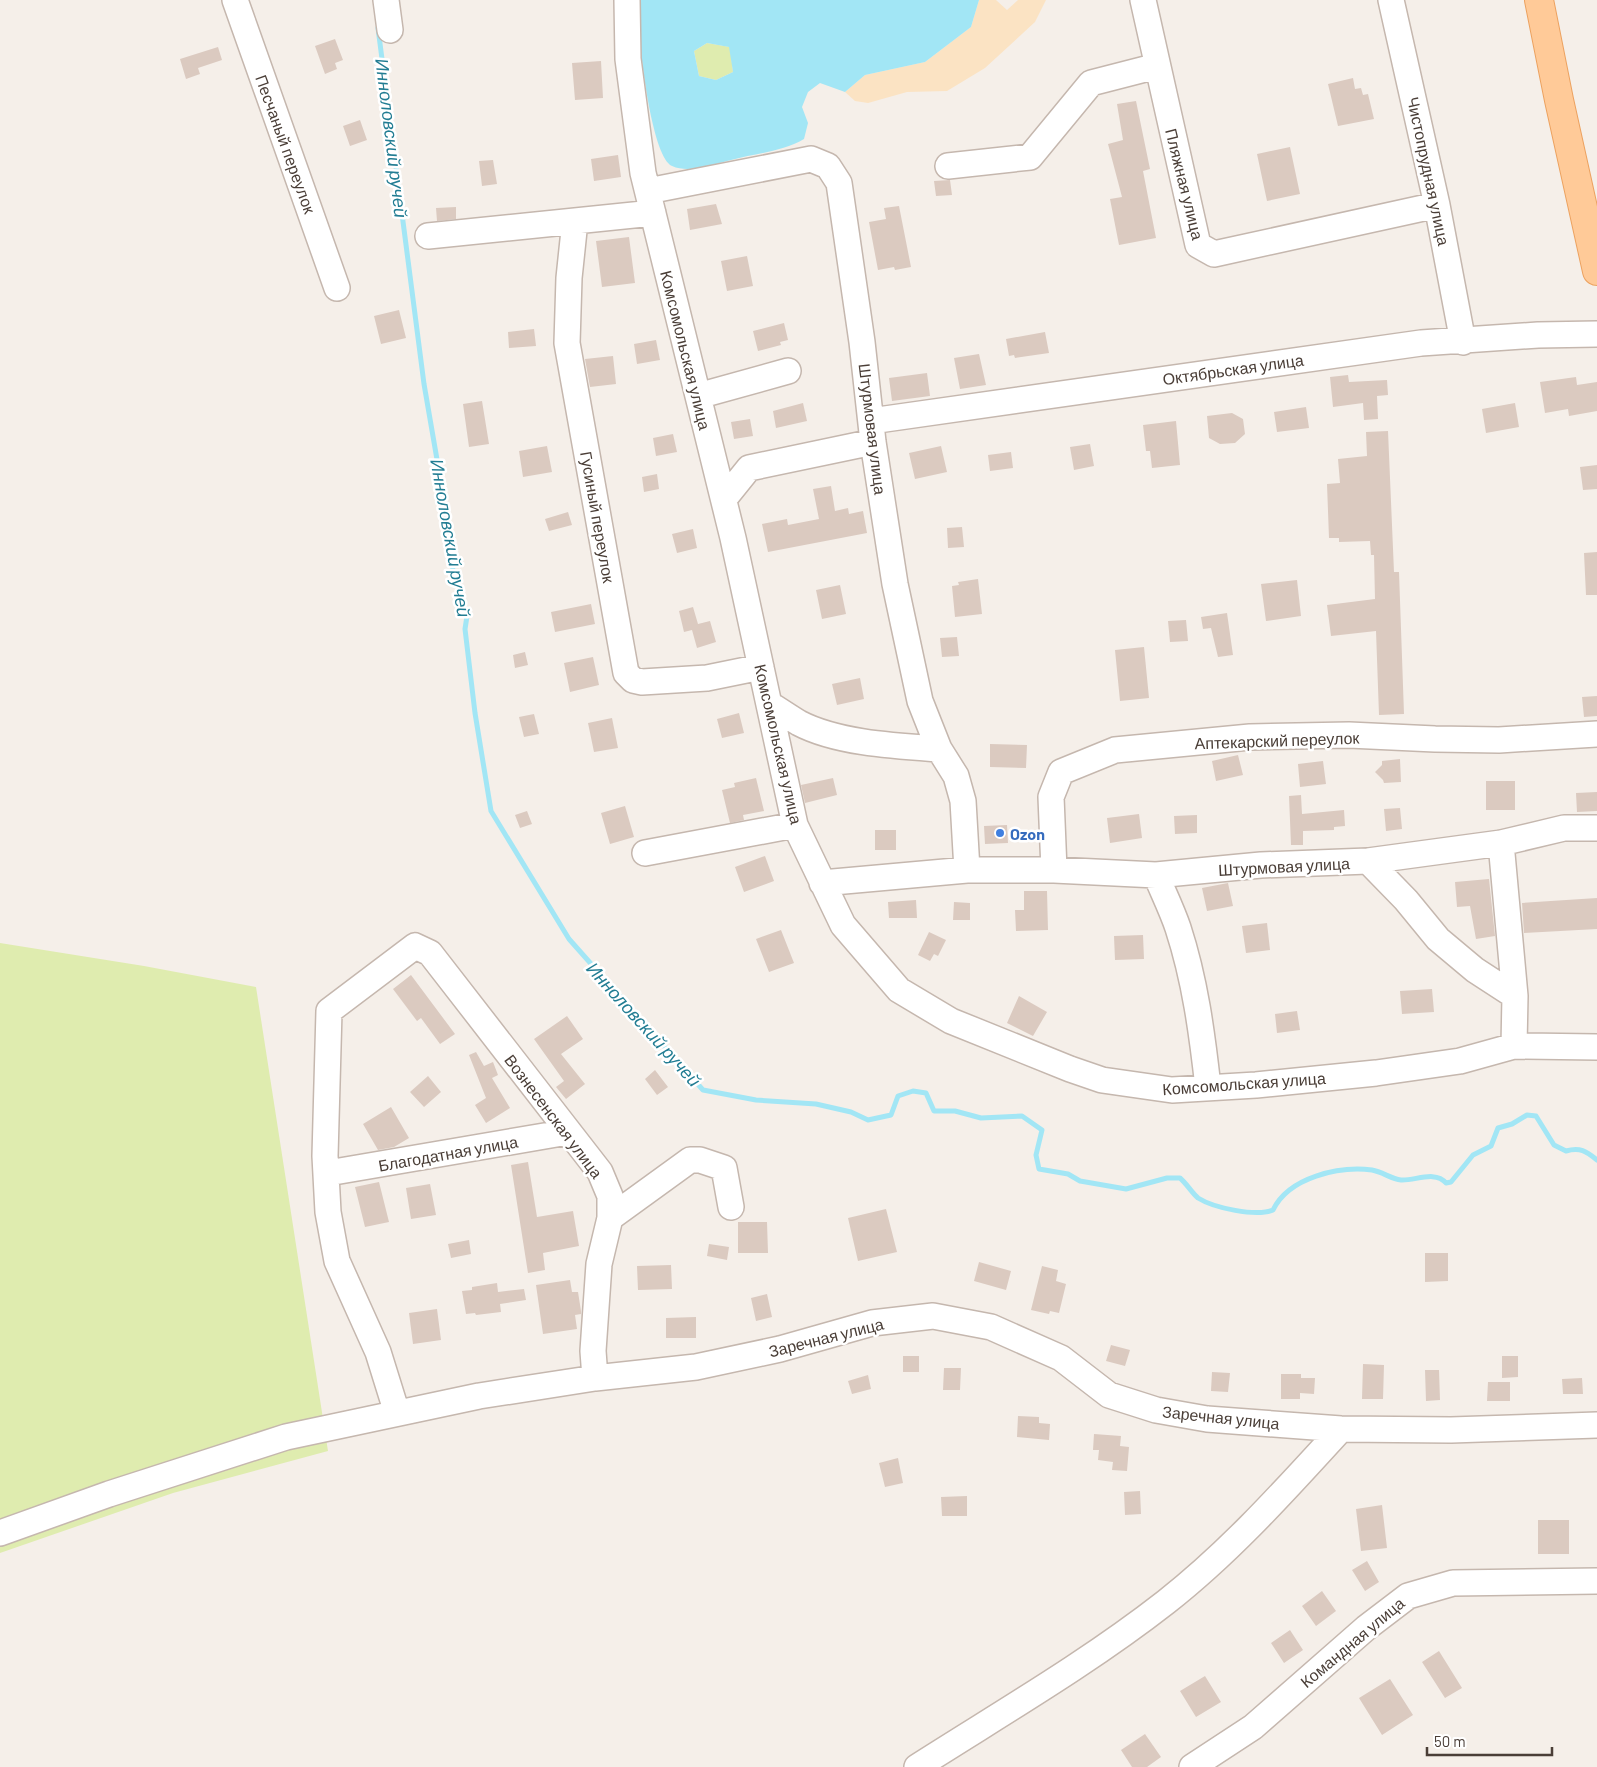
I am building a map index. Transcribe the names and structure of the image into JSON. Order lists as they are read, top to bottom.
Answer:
{
  "streets": {
    "street": [
      "Песчаный переулок",
      "Чистопрудная улица",
      "Пляжная улица",
      "Комсомольская улица",
      "Октябрьская улица",
      "Штурмовая улица",
      "Гусиный переулок",
      "Аптекарский переулок",
      "Вознесенская улица",
      "Благодатная улица",
      "Заречная улица",
      "Командная улица"
    ]
  },
  "crossings": [
    ["Чистопрудная улица", "Пляжная улица"],
    ["Чистопрудная улица", "Октябрьская улица"],
    ["Комсомольская улица", "Штурмовая улица"],
    ["Комсомольская улица", "Гусиный переулок"],
    ["Октябрьская улица", "Штурмовая улица"],
    ["Штурмовая улица", "Гусиный переулок"],
    ["Штурмовая улица", "Аптекарский переулок"],
    ["Вознесенская улица", "Благодатная улица"],
    ["Вознесенская улица", "Заречная улица"]
  ],
  "water": ["Инноловский ручей"],
  "places": ["Ozon"],
  "scale_bar": "50 m"
}
